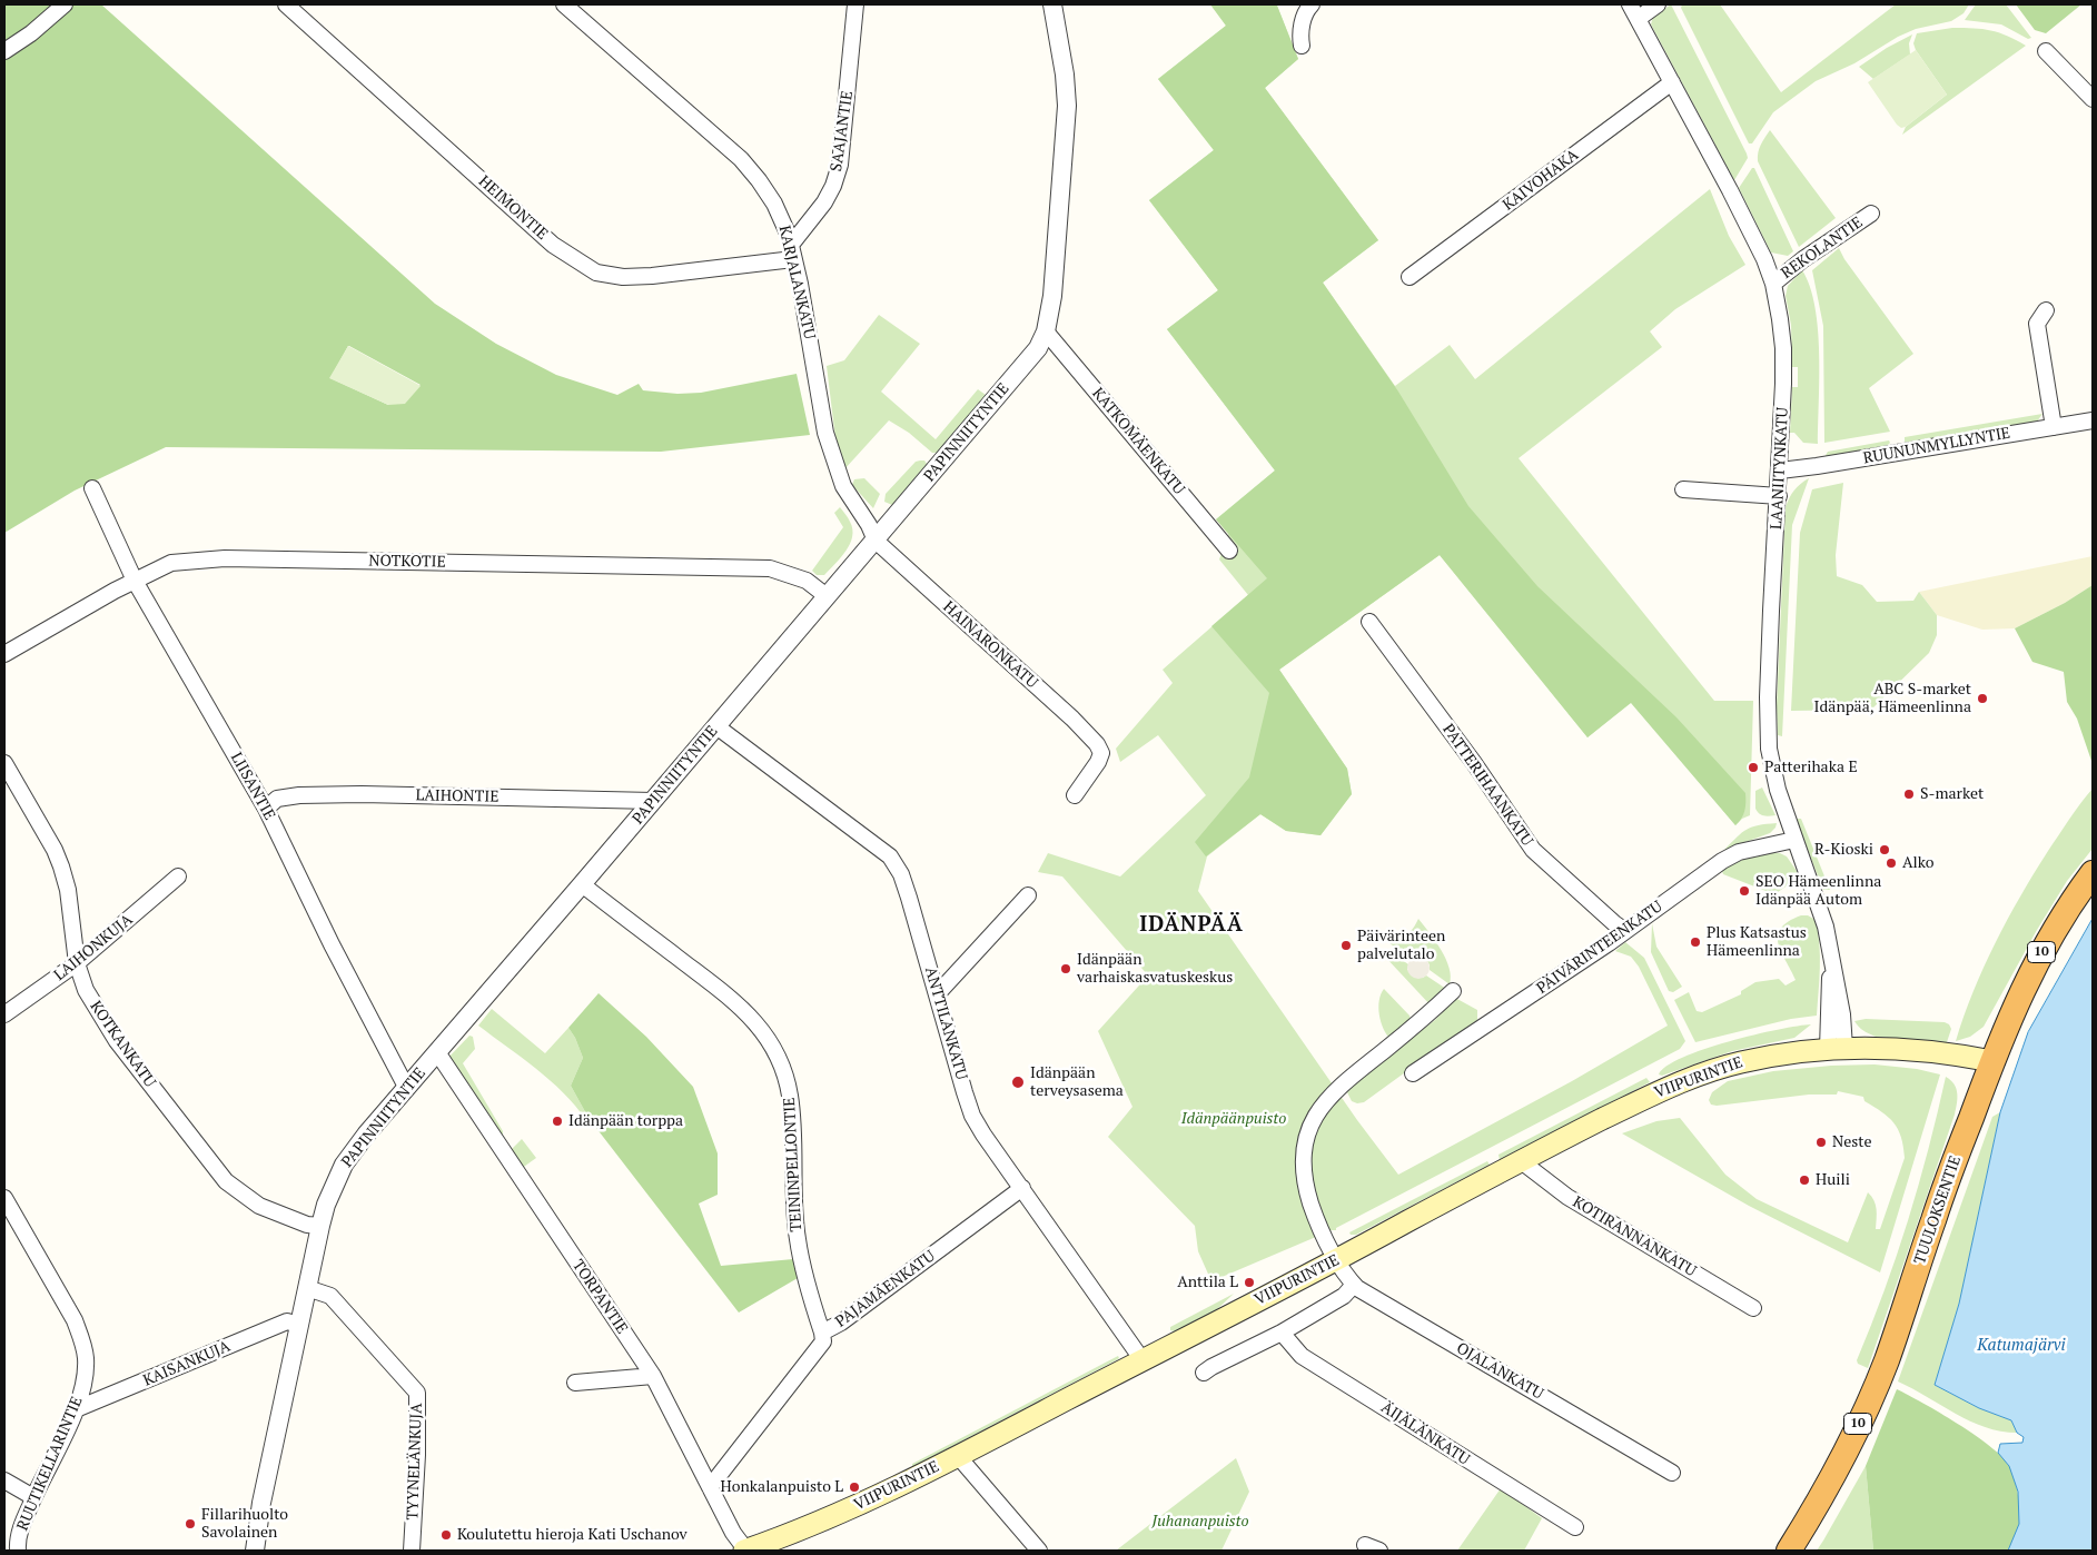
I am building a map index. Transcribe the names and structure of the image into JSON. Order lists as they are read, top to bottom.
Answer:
{
  "streets": {
    "highway": ["10", "TUULOKSENTIE"],
    "main road": ["VIIPURINTIE"],
    "street": [
      "SAAJANTIE",
      "KAIVOHAKA",
      "HEIMONTIE",
      "REKOLANTIE",
      "KARJALANKATU",
      "PAPINNIITYNTIE",
      "KATKOMÄENKATU",
      "RUUNUNMYLLYNTIE",
      "LAANIITYNKATU",
      "NOTKOTIE",
      "HAINARONKATU",
      "PATTERIHAANKATU",
      "LIISANTIE",
      "LAIHONTIE",
      "LAIHONKUJA",
      "PÄIVÄRINTEENKATU",
      "ANTTILANKATU",
      "KOTKANKATU",
      "TEININPELLONTIE",
      "KOTIRANNANKATU",
      "PAJAMÄENKATU",
      "TORPANTIE",
      "KAISANKUJA",
      "OJALANKATU",
      "ÄIJÄLÄNKATU",
      "TYYNELÄNKUJA",
      "RUUTIKELLARINTIE"
    ]
  },
  "crossings": [
    ["SAAJANTIE", "HEIMONTIE"],
    ["SAAJANTIE", "KARJALANKATU"],
    ["KAIVOHAKA", "LAANIITYNKATU"],
    ["HEIMONTIE", "KARJALANKATU"],
    ["REKOLANTIE", "LAANIITYNKATU"],
    ["KARJALANKATU", "PAPINNIITYNTIE"],
    ["KARJALANKATU", "HAINARONKATU"],
    ["PAPINNIITYNTIE", "KATKOMÄENKATU"],
    ["PAPINNIITYNTIE", "NOTKOTIE"],
    ["PAPINNIITYNTIE", "HAINARONKATU"],
    ["PAPINNIITYNTIE", "LIISANTIE"],
    ["PAPINNIITYNTIE", "LAIHONTIE"],
    ["PAPINNIITYNTIE", "ANTTILANKATU"],
    ["PAPINNIITYNTIE", "KOTKANKATU"],
    ["PAPINNIITYNTIE", "TEININPELLONTIE"],
    ["PAPINNIITYNTIE", "TORPANTIE"],
    ["PAPINNIITYNTIE", "KAISANKUJA"],
    ["PAPINNIITYNTIE", "TYYNELÄNKUJA"],
    ["RUUNUNMYLLYNTIE", "LAANIITYNKATU"],
    ["LAANIITYNKATU", "PÄIVÄRINTEENKATU"],
    ["LAANIITYNKATU", "VIIPURINTIE"],
    ["NOTKOTIE", "LIISANTIE"],
    ["PATTERIHAANKATU", "PÄIVÄRINTEENKATU"],
    ["LIISANTIE", "LAIHONTIE"],
    ["LAIHONKUJA", "KOTKANKATU"],
    ["ANTTILANKATU", "VIIPURINTIE"],
    ["ANTTILANKATU", "PAJAMÄENKATU"],
    ["VIIPURINTIE", "TUULOKSENTIE"],
    ["VIIPURINTIE", "KOTIRANNANKATU"],
    ["VIIPURINTIE", "TORPANTIE"],
    ["VIIPURINTIE", "OJALANKATU"],
    ["TEININPELLONTIE", "PAJAMÄENKATU"],
    ["PAJAMÄENKATU", "TORPANTIE"],
    ["KAISANKUJA", "RUUTIKELLARINTIE"]
  ],
  "districts": ["IDÄNPÄÄ"],
  "water": ["Katumajärvi"],
  "parks": ["Idänpäänpuisto", "Juhananpuisto"],
  "places": [
    "ABC S-market Idänpää, Hämeenlinna",
    "Patterihaka E",
    "S-market",
    "R-Kioski",
    "Alko",
    "SEO Hämeenlinna Idänpää Autom",
    "Plus Katsastus Hämeenlinna",
    "Päivärinteen palvelutalo",
    "Idänpään varhaiskasvatuskeskus",
    "Idänpään terveysasema",
    "Idänpään torppa",
    "Neste",
    "Huili",
    "Anttila L",
    "Honkalanpuisto L",
    "Fillarihuolto Savolainen",
    "Koulutettu hieroja Kati Uschanov"
  ]
}
